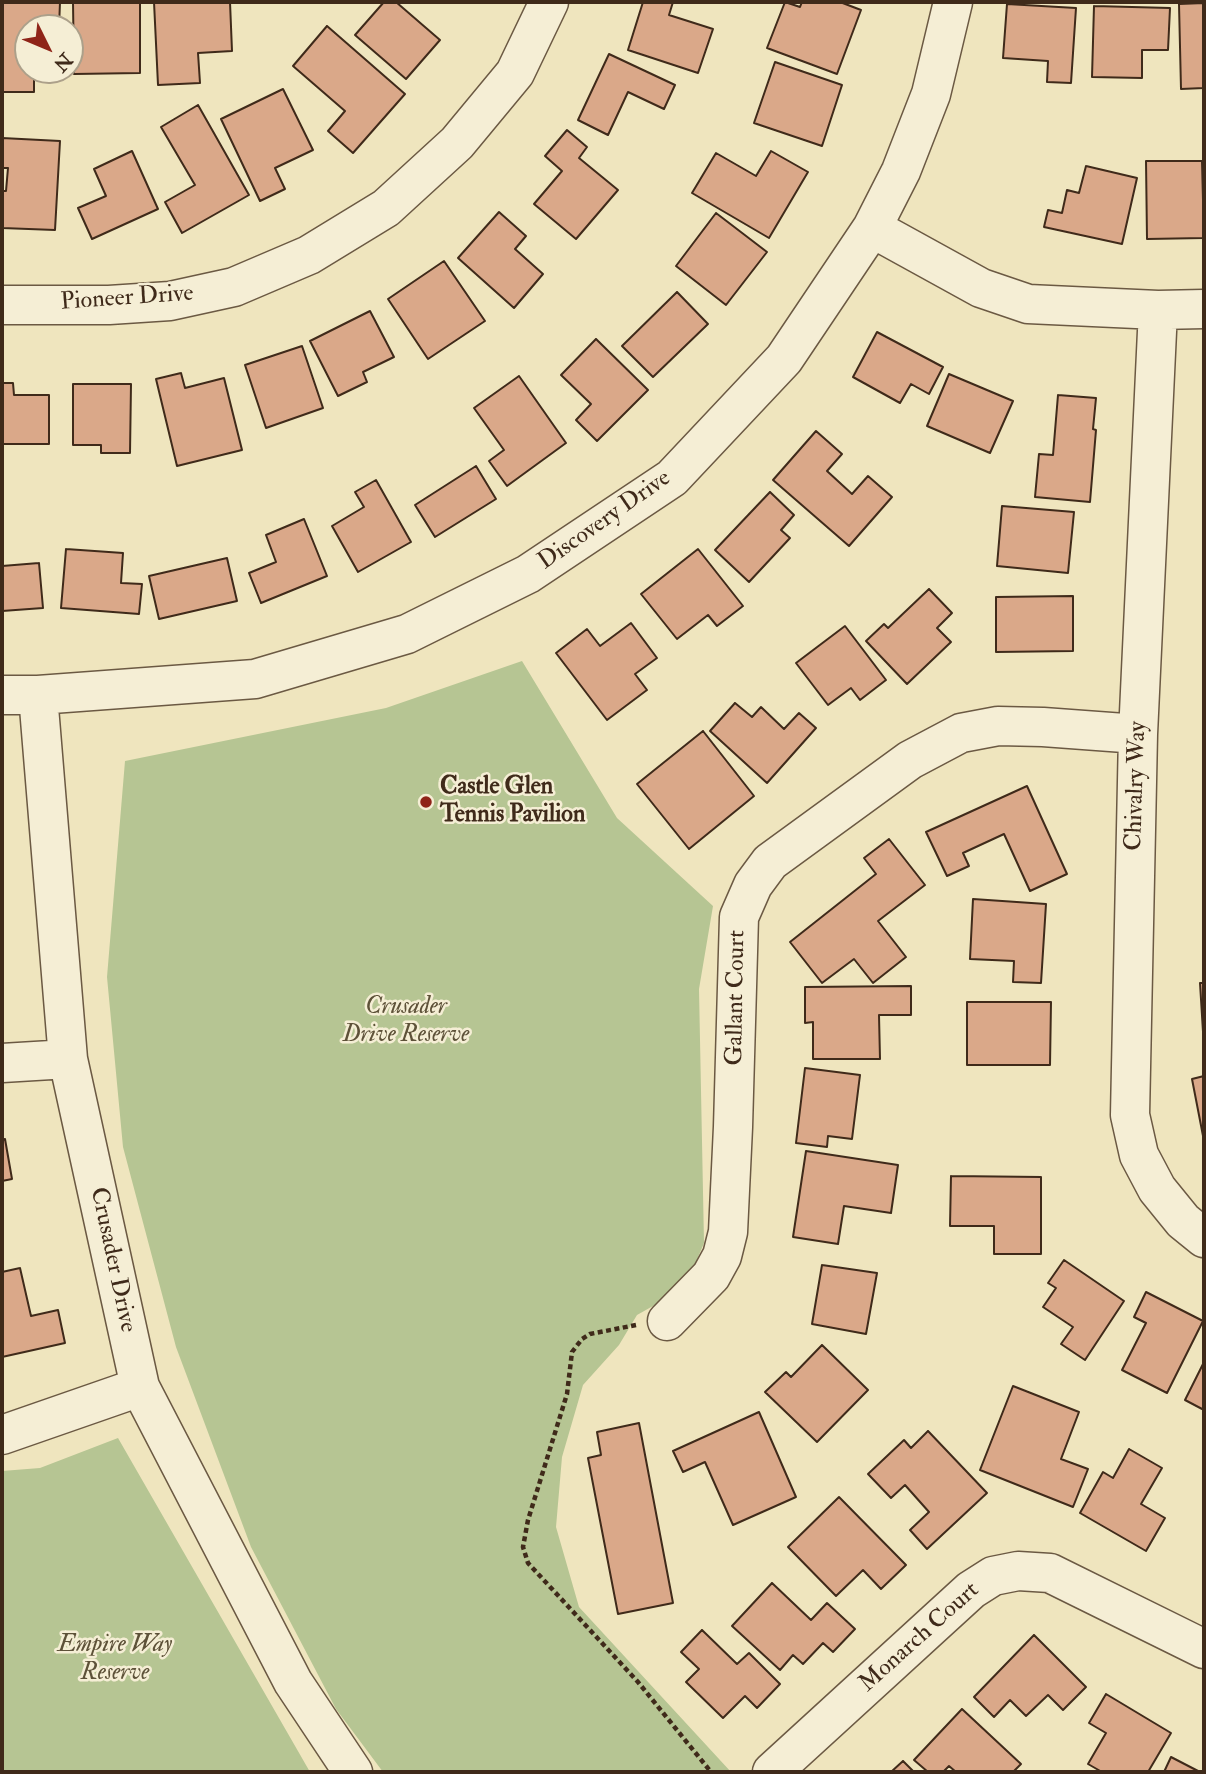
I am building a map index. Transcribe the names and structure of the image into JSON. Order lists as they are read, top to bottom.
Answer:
{
  "streets": {
    "street": [
      "Pioneer Drive",
      "Discovery Drive",
      "Chivalry Way",
      "Gallant Court",
      "Crusader Drive",
      "Monarch Court"
    ]
  },
  "crossings": [
    ["Discovery Drive", "Crusader Drive"],
    ["Chivalry Way", "Gallant Court"]
  ],
  "parks": ["Crusader Drive Reserve", "Empire Way Reserve"],
  "places": ["Castle Glen Tennis Pavilion"],
  "north": "bottom right"
}
